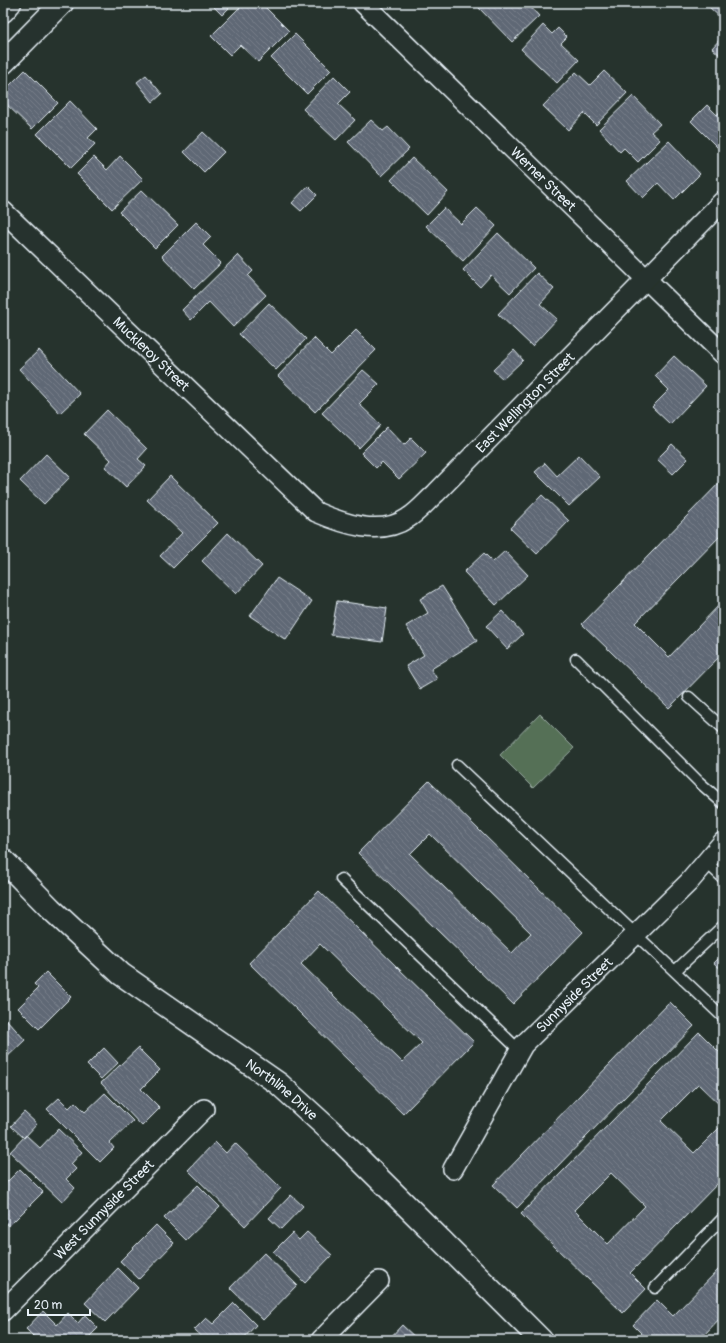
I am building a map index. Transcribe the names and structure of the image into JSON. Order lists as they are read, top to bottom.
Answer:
{
  "streets": {
    "street": [
      "Werner Street",
      "Muckleroy Street",
      "East Wellington Street",
      "Sunnyside Street",
      "Northline Drive",
      "West Sunnyside Street"
    ]
  },
  "crossings": [
    ["Werner Street", "East Wellington Street"],
    ["Muckleroy Street", "East Wellington Street"]
  ],
  "scale_bar": "20 m"
}
